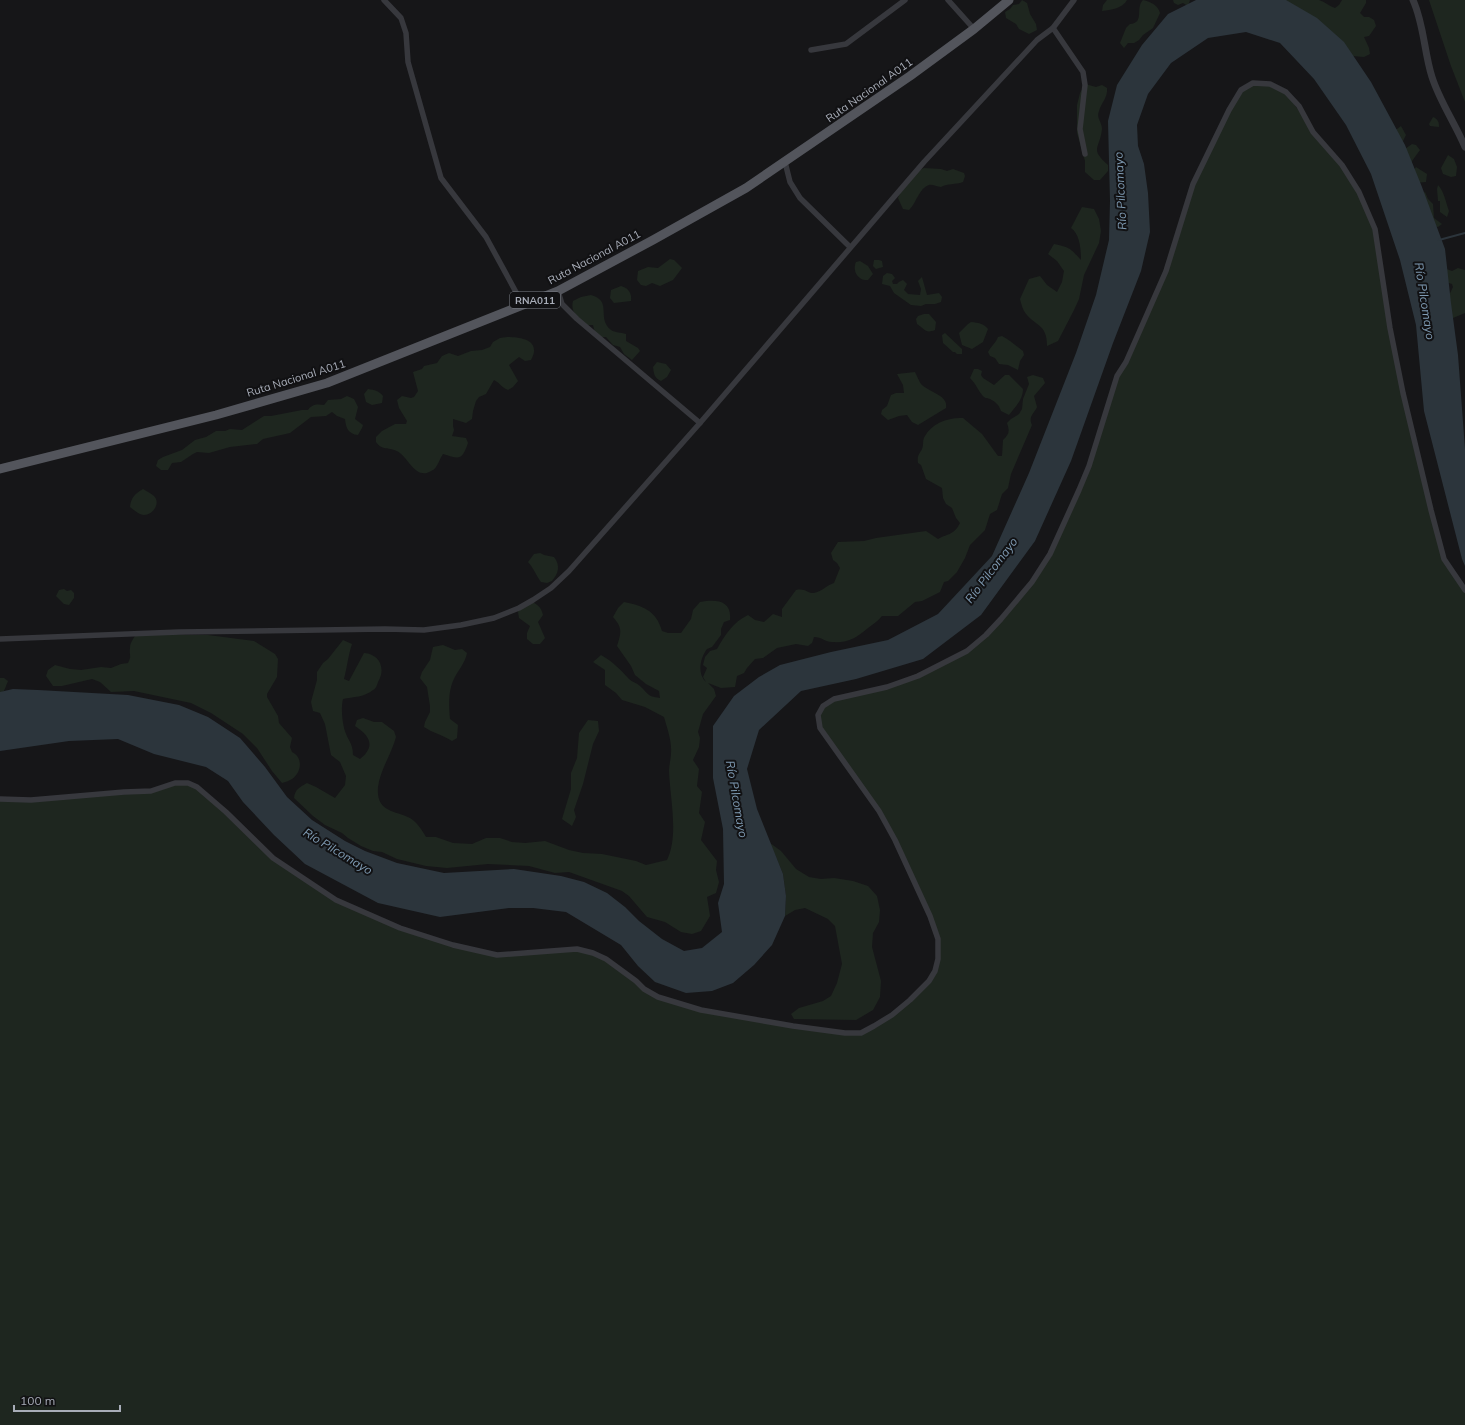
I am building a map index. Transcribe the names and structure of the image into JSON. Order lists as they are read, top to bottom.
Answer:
{
  "streets": {
    "main road": ["Ruta Nacional A011", "RNA011"]
  },
  "water": ["Río Pilcomayo"],
  "scale_bar": "100 m"
}
